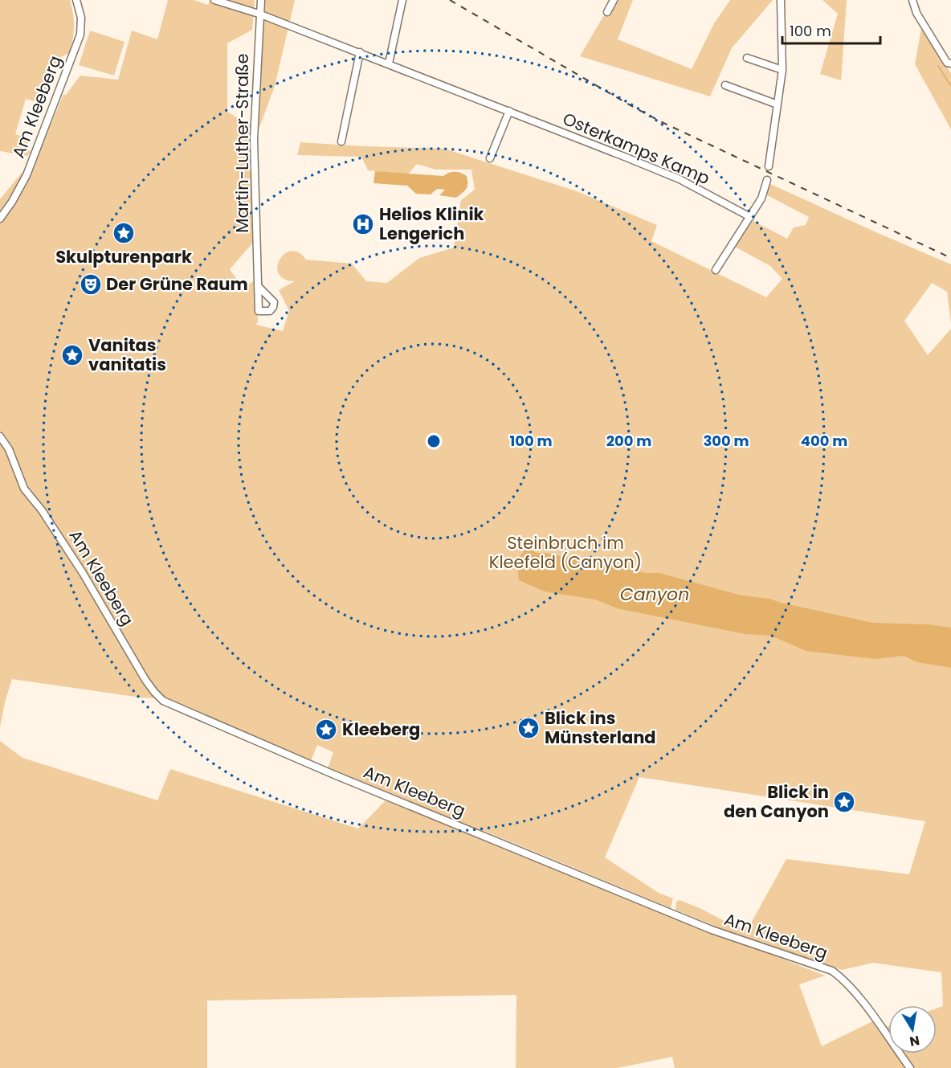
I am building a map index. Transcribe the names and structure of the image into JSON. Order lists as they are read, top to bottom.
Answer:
{
  "streets": {
    "street": ["Am Kleeberg", "Martin-Luther-Straße", "Osterkamps Kamp"]
  },
  "crossings": [
    ["Martin-Luther-Straße", "Osterkamps Kamp"]
  ],
  "water": ["Canyon"],
  "parks": ["Steinbruch im Kleefeld (Canyon)"],
  "places": {
    "hospital": ["Helios Klinik Lengerich"],
    "place": [
      "Skulpturenpark",
      "Vanitas vanitatis",
      "Blick ins Münsterland",
      "Kleeberg",
      "Blick in den Canyon"
    ],
    "theatre": ["Der Grüne Raum"]
  },
  "scale_bar": "100 m",
  "north": "bottom",
  "rings": [
    "100 m",
    "200 m",
    "300 m",
    "400 m"
  ]
}
